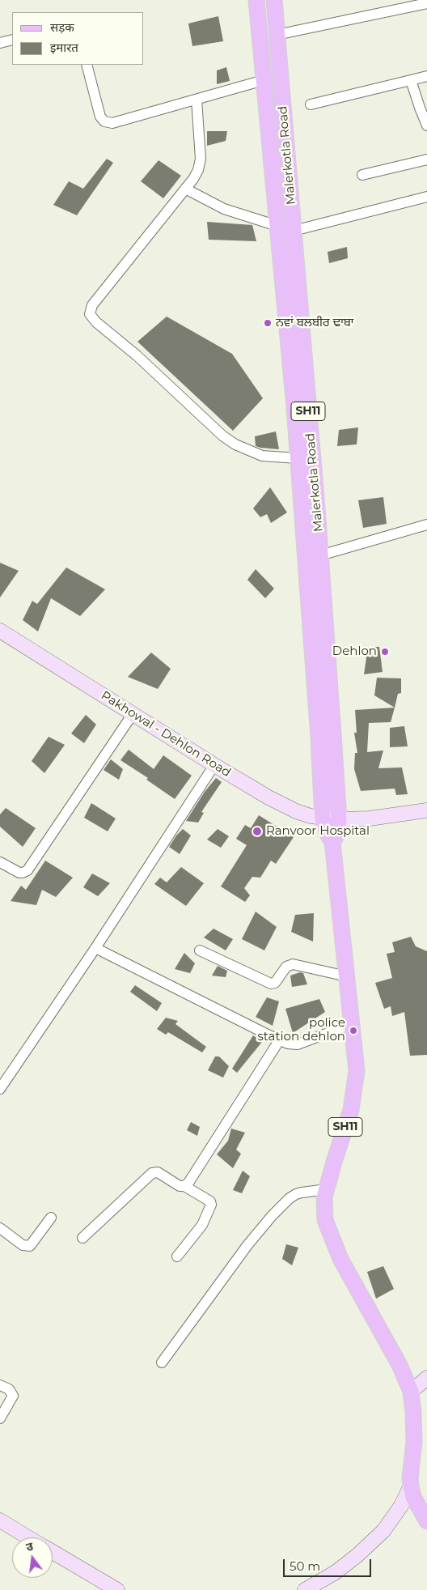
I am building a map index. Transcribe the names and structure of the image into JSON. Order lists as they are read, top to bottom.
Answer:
{
  "streets": {
    "main road": ["Malerkotla Road", "SH11"],
    "street": ["Pakhowal - Dehlon Road"]
  },
  "crossings": [
    ["Malerkotla Road", "SH11"],
    ["Malerkotla Road", "Pakhowal - Dehlon Road"],
    ["SH11", "Pakhowal - Dehlon Road"]
  ],
  "places": [
    "ਨਵਾਂ ਬਲਬੀਰ ਢਾਬਾ",
    "Dehlon",
    "Ranvoor Hospital",
    "police station dehlon"
  ],
  "legend": ["सड़क", "इमारत"],
  "scale_bar": "50 m",
  "north": "top"
}
